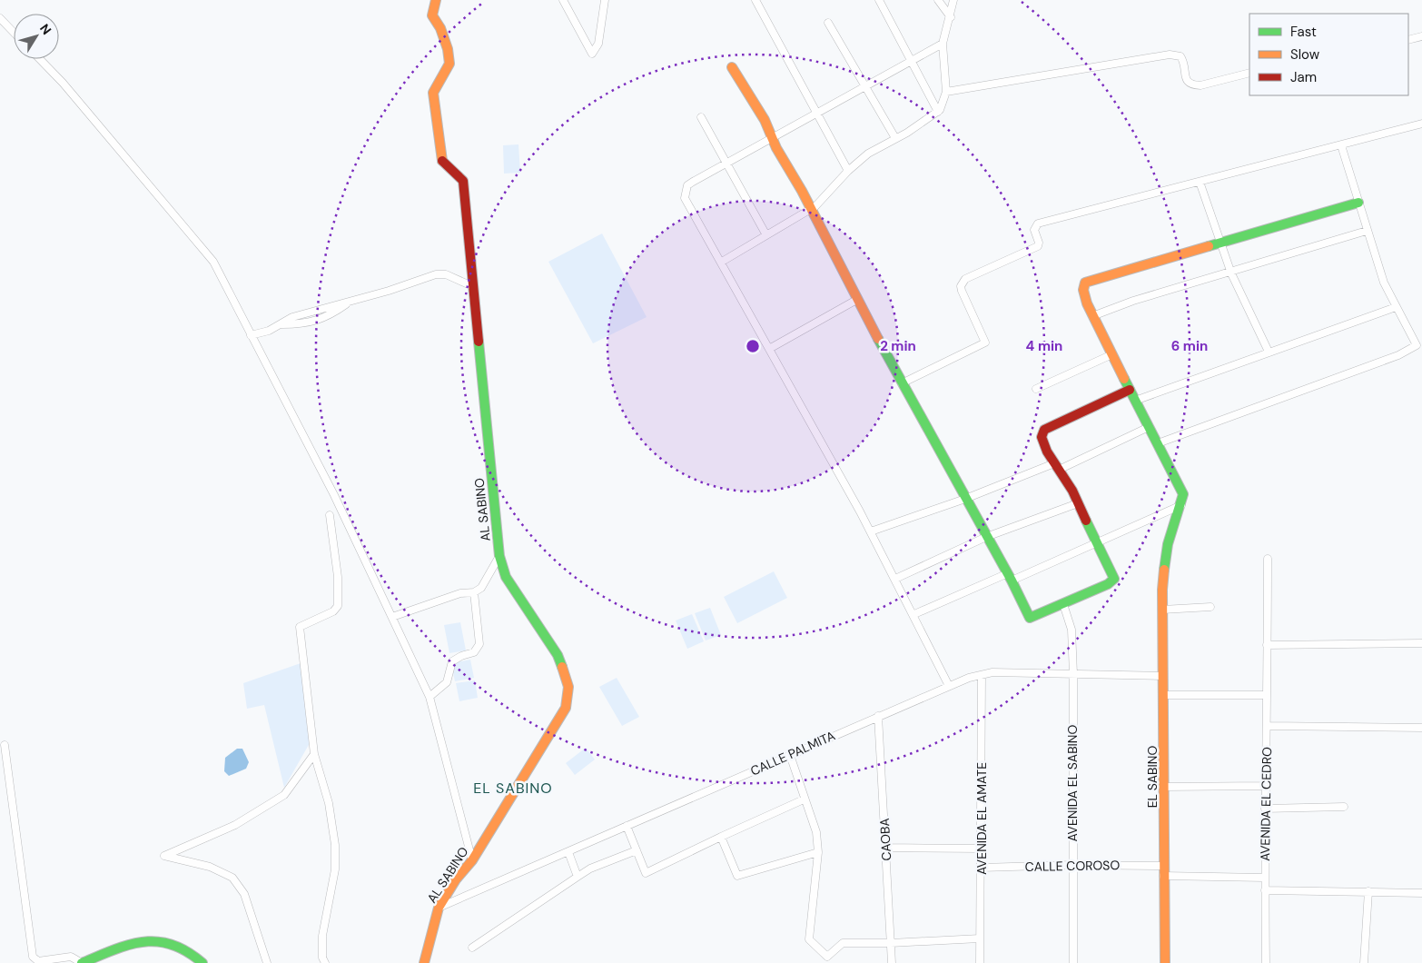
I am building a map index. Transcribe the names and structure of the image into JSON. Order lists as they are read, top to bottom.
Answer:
{
  "streets": {
    "street": [
      "AL SABINO",
      "CALLE PALMITA",
      "EL SABINO",
      "AVENIDA EL SABINO",
      "AVENIDA EL CEDRO",
      "AVENIDA EL AMATE",
      "CAOBA",
      "CALLE COROSO"
    ]
  },
  "crossings": [
    ["AL SABINO", "CALLE PALMITA"],
    ["CALLE PALMITA", "EL SABINO"],
    ["CALLE PALMITA", "AVENIDA EL SABINO"],
    ["CALLE PALMITA", "AVENIDA EL AMATE"],
    ["CALLE PALMITA", "CAOBA"],
    ["EL SABINO", "CALLE COROSO"],
    ["AVENIDA EL SABINO", "CALLE COROSO"],
    ["AVENIDA EL AMATE", "CALLE COROSO"]
  ],
  "districts": ["EL SABINO"],
  "legend": ["Fast", "Slow", "Jam"],
  "north": "top right",
  "rings": ["2 min", "4 min", "6 min"]
}
